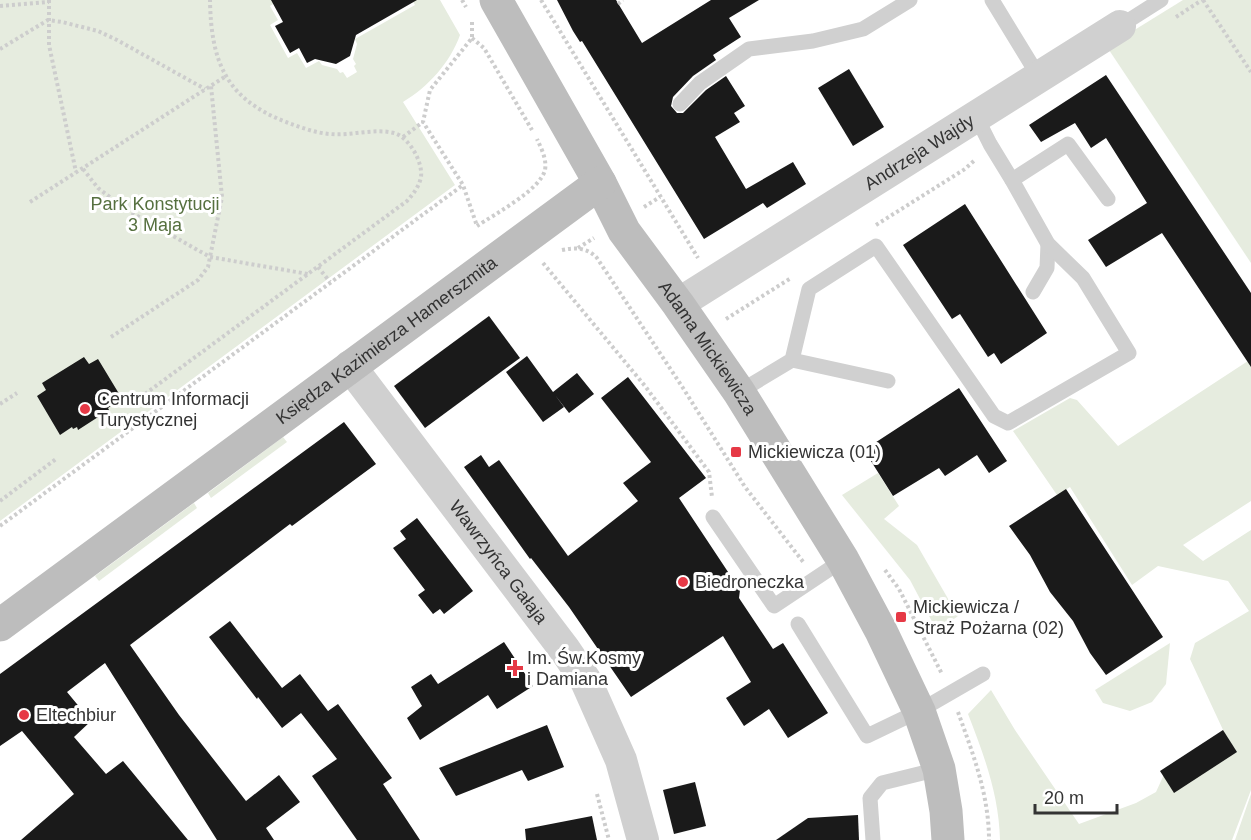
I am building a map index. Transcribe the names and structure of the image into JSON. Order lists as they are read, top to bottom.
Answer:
{
  "streets": {
    "street": [
      "Andrzeja Wajdy",
      "Księdza Kazimierza Hamerszmita",
      "Adama Mickiewicza",
      "Wawrzyńca Gałaja"
    ]
  },
  "crossings": [
    ["Andrzeja Wajdy", "Adama Mickiewicza"],
    ["Księdza Kazimierza Hamerszmita", "Adama Mickiewicza"],
    ["Księdza Kazimierza Hamerszmita", "Wawrzyńca Gałaja"]
  ],
  "parks": ["Park Konstytucji 3 Maja"],
  "places": {
    "other": ["Centrum Informacji Turystycznej", "Biedroneczka", "Eltechbiur"],
    "transit": ["Mickiewicza (01)", "Mickiewicza / Straż Pożarna (02)"],
    "health": ["Im. Św.Kosmy i Damiana"]
  },
  "scale_bar": "20 m"
}
